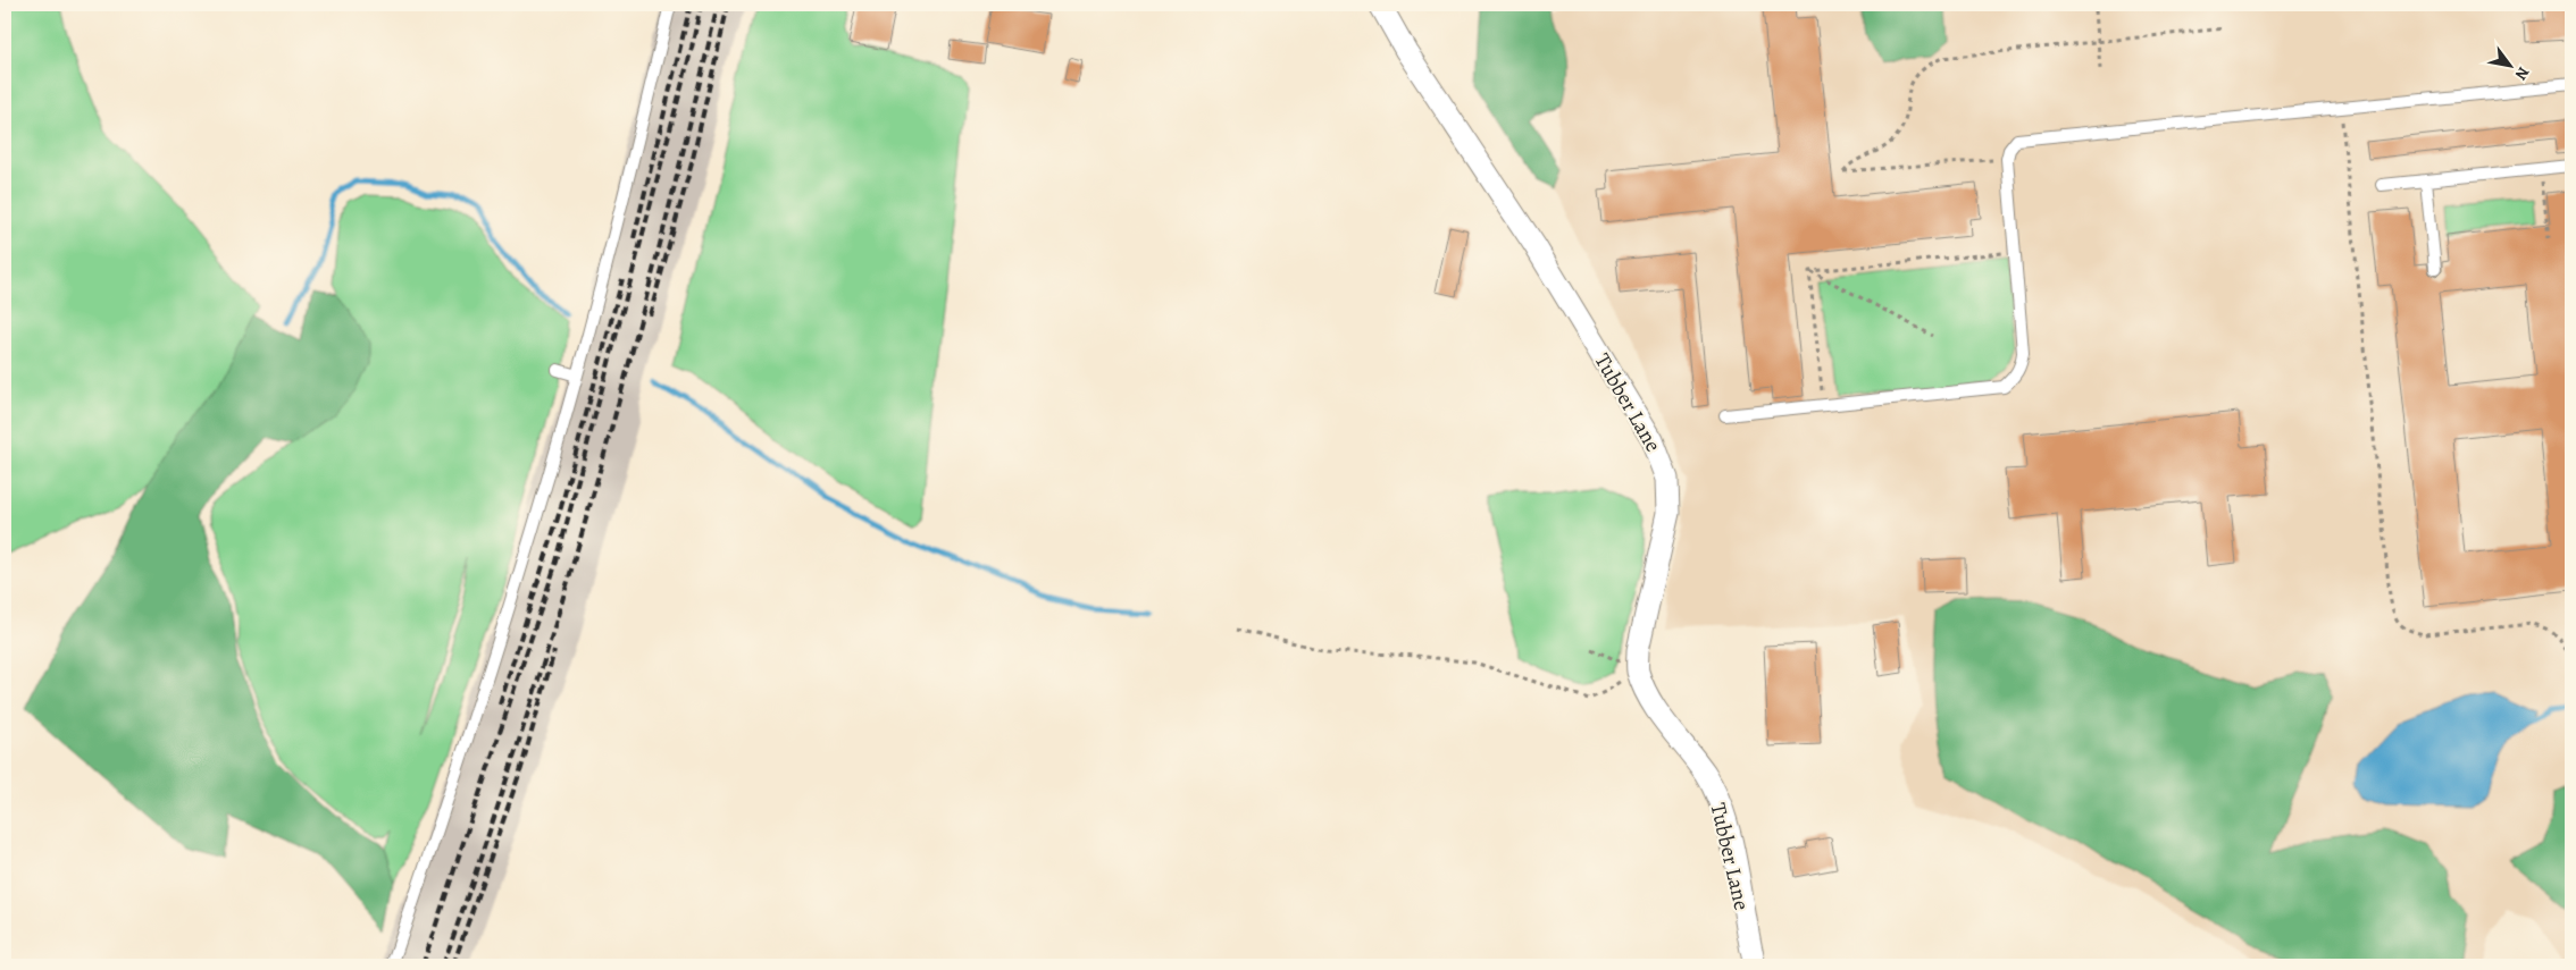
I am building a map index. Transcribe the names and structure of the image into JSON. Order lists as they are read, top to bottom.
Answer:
{
  "streets": {
    "street": ["Tubber Lane"]
  },
  "north": "bottom right"
}
